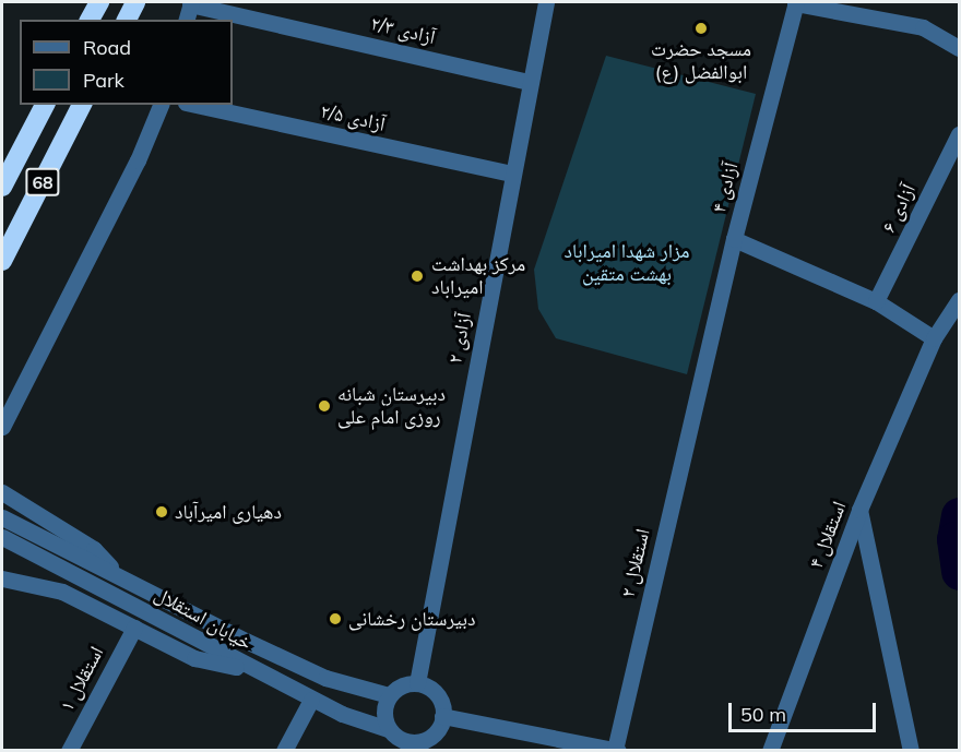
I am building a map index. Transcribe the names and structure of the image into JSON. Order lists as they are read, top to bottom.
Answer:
{
  "streets": {
    "highway": ["68"],
    "street": [
      "آزادی ۲/۳",
      "آزادی ۲/۵",
      "آزادی ۴",
      "آزادی ۶",
      "آزادی ۲",
      "استقلال ۴",
      "استقلال ۲",
      "خیابان استقلال",
      "استقلال ۱"
    ]
  },
  "crossings": [
    ["آزادی ۲/۳", "آزادی ۲"],
    ["آزادی ۲/۵", "آزادی ۲"],
    ["آزادی ۴", "استقلال ۲"],
    ["آزادی ۲", "خیابان استقلال"]
  ],
  "parks": ["مزار شهدا امیراباد بهشت متقین"],
  "places": [
    "مسجد حضرت ابوالفضل (ع)",
    "مرکز بهداشت امیراباد",
    "دبیرستان شبانه روزی امام علی",
    "دهیاری امیرآباد",
    "دبیرستان رخشانی"
  ],
  "legend": ["Road", "Park"],
  "scale_bar": "50 m"
}
